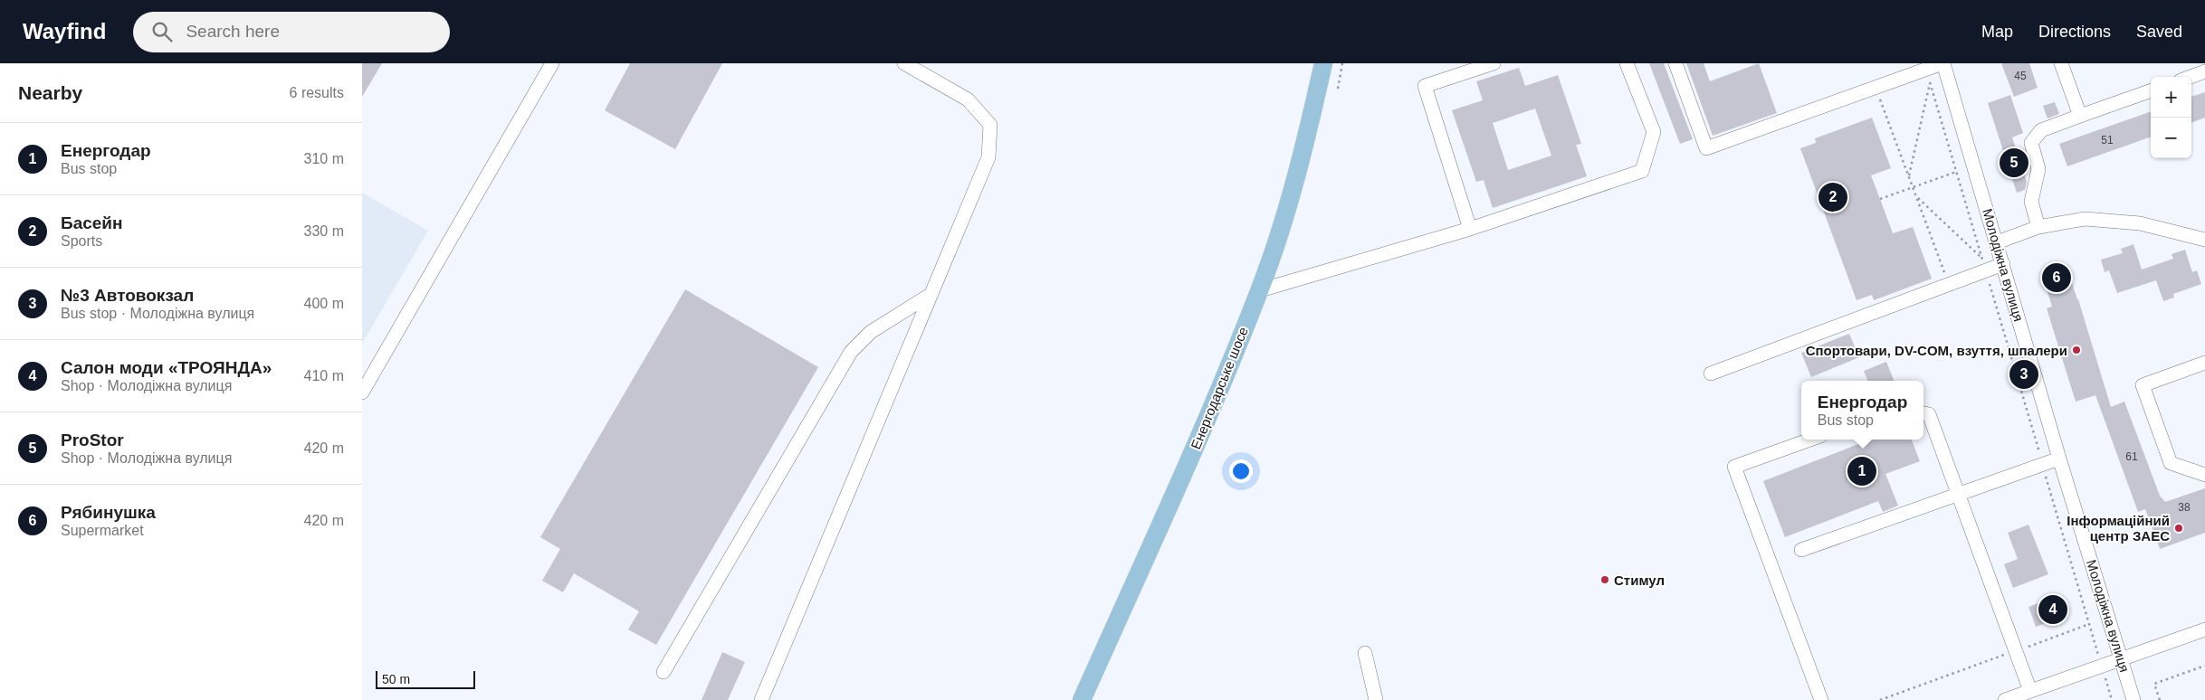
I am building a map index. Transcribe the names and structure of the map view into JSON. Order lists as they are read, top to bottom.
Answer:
{
  "streets": {
    "main road": ["Енергодарське шосе"],
    "street": ["Молодіжна вулиця"]
  },
  "places": ["Спортовари, DV-COM, взуття, шпалери", "Інформаційний центр ЗАЕС", "Стимул"],
  "house_numbers": [
    "45",
    "51",
    "61",
    "38"
  ],
  "scale_bar": "50 m",
  "page": {
    "header": "Wayfind",
    "search": "Search here",
    "nav": ["Map", "Directions", "Saved"],
    "heading": ["Nearby", "6 results"],
    "map_buttons": ["+", "−"],
    "list": [
      {
        "mark": "1",
        "name": "Енергодар",
        "note": "Bus stop",
        "value": "310 m"
      },
      {
        "mark": "2",
        "name": "Басейн",
        "note": "Sports",
        "value": "330 m"
      },
      {
        "mark": "3",
        "name": "№3 Автовокзал",
        "note": "Bus stop · Молодіжна вулиця",
        "value": "400 m"
      },
      {
        "mark": "4",
        "name": "Салон моди «ТРОЯНДА»",
        "note": "Shop · Молодіжна вулиця",
        "value": "410 m"
      },
      {
        "mark": "5",
        "name": "ProStor",
        "note": "Shop · Молодіжна вулиця",
        "value": "420 m"
      },
      {
        "mark": "6",
        "name": "Рябинушка",
        "note": "Supermarket",
        "value": "420 m"
      }
    ],
    "pins": [
      "5",
      "2",
      "6",
      "3",
      "1",
      "4"
    ],
    "popup": ["Енергодар", "Bus stop"],
    "scale": "50 m"
  }
}
